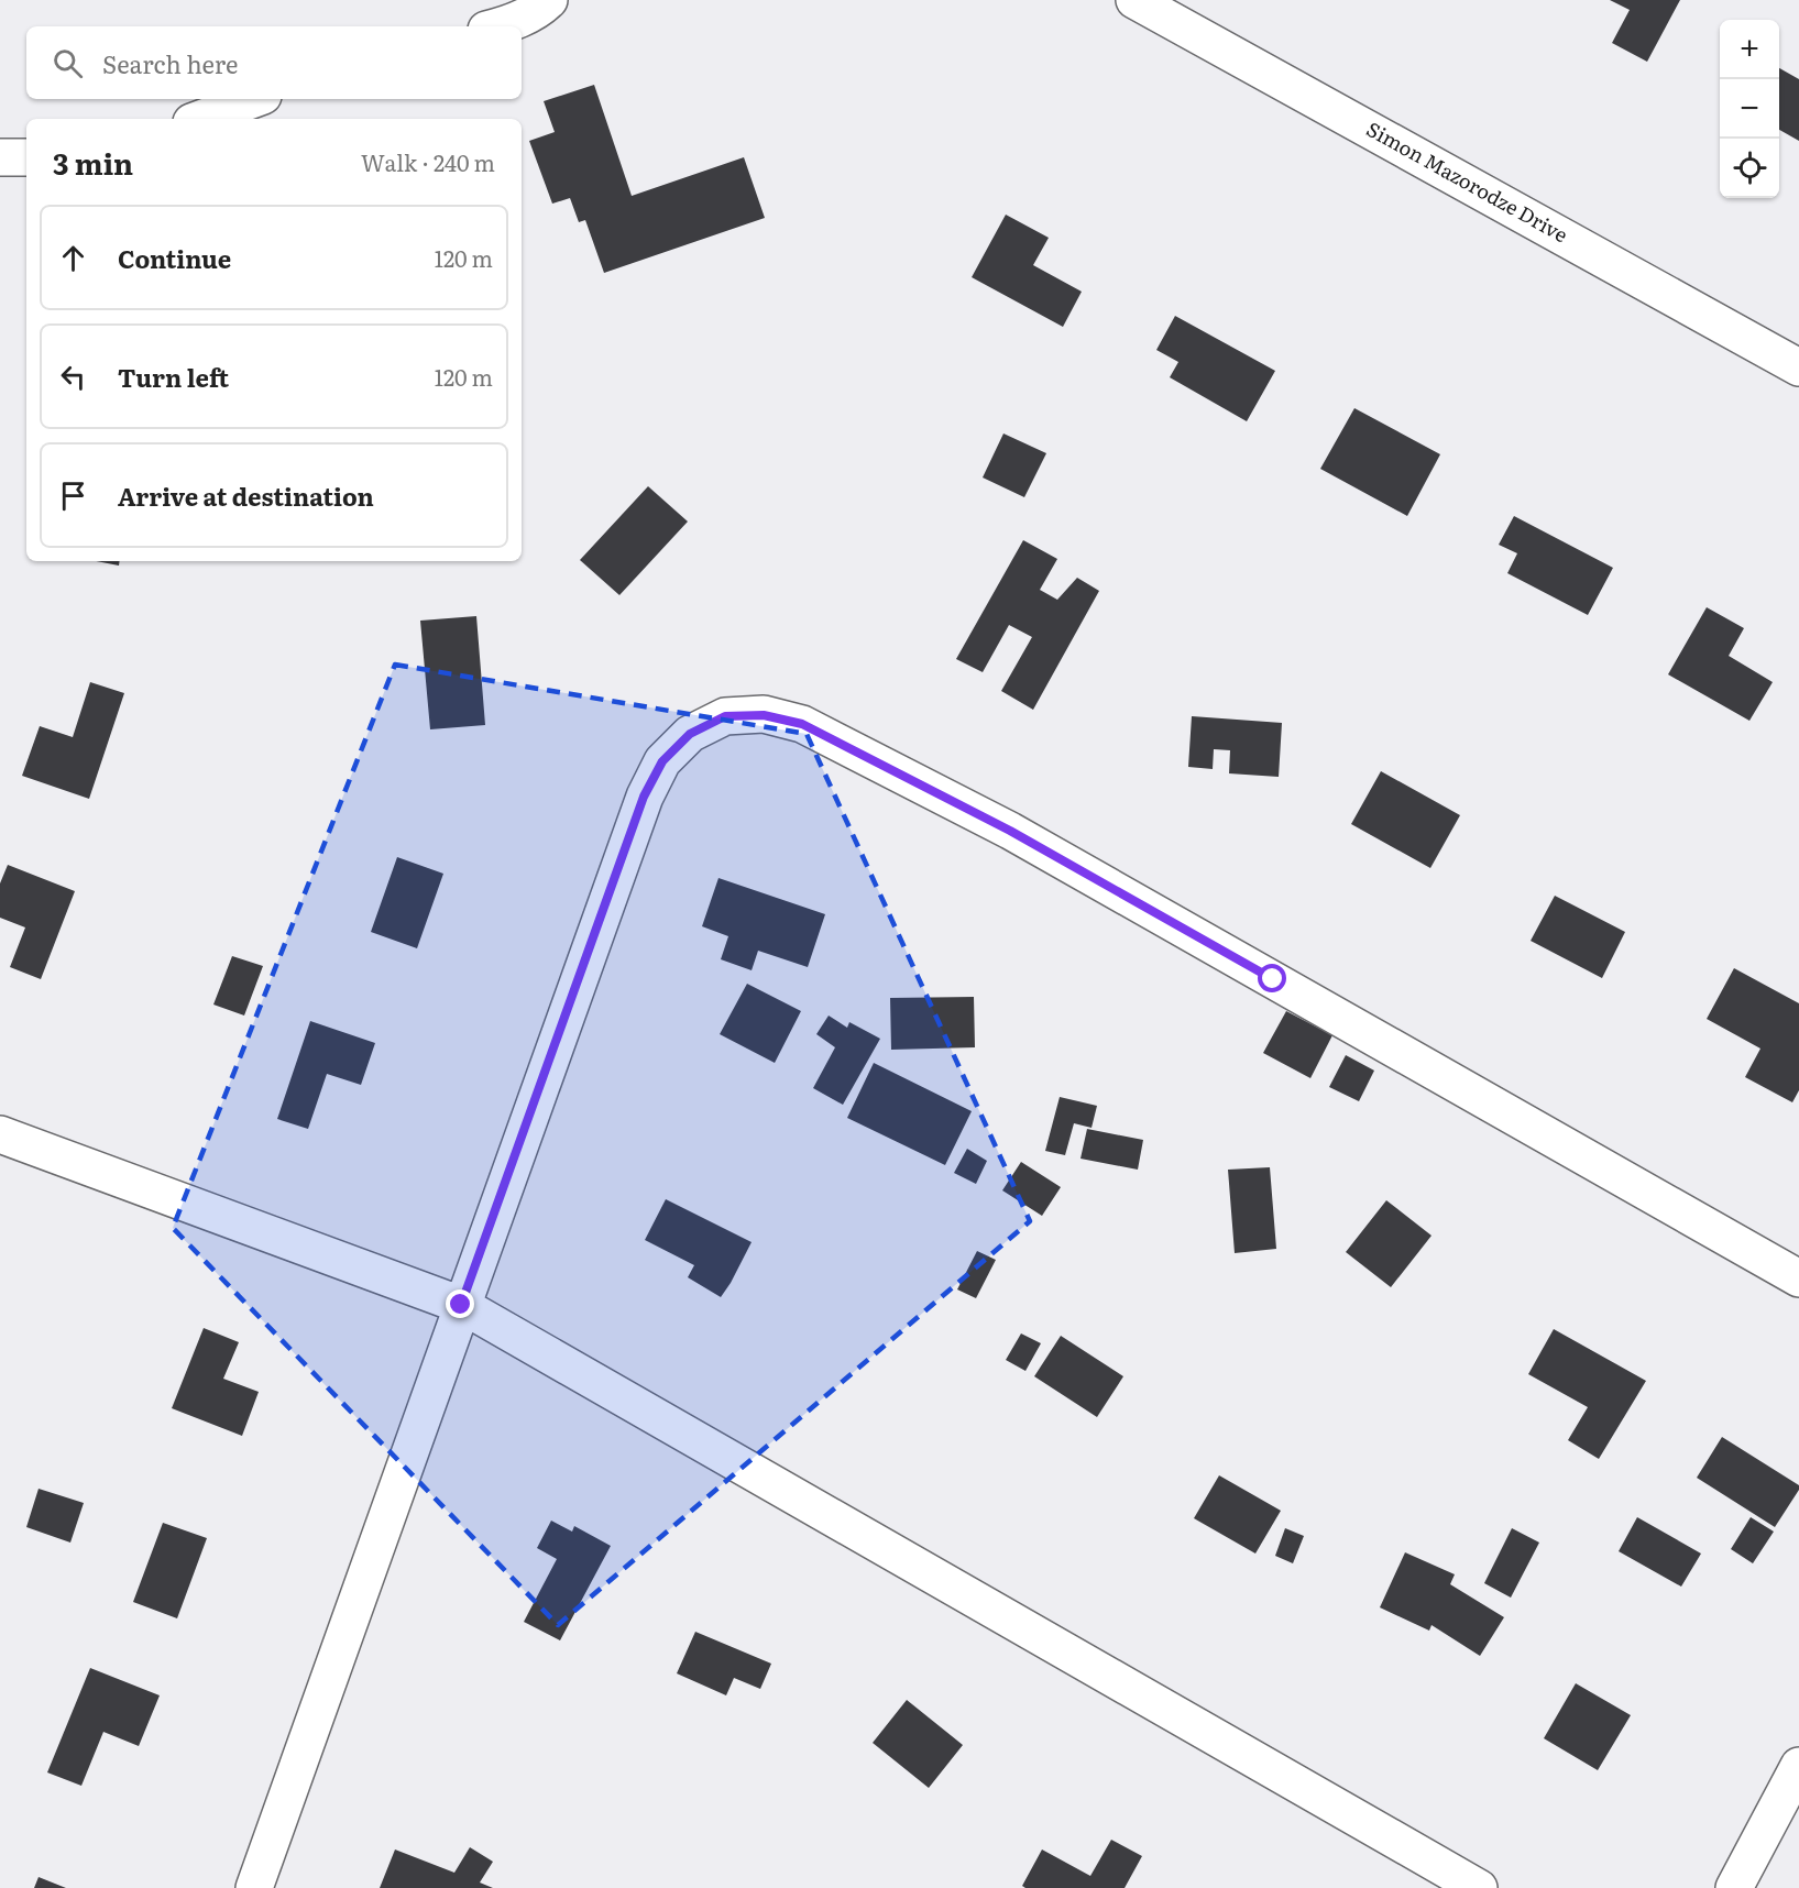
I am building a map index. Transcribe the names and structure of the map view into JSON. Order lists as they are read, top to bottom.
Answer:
{
  "streets": {
    "street": ["Simon Mazorodze Drive"]
  },
  "page": {
    "map_buttons": ["+", "−"],
    "search": "Search here",
    "heading": ["3 min", "Walk · 240 m"],
    "list": [
      ["Continue", "120 m"],
      ["Turn left", "120 m"],
      "Arrive at destination"
    ]
  }
}
